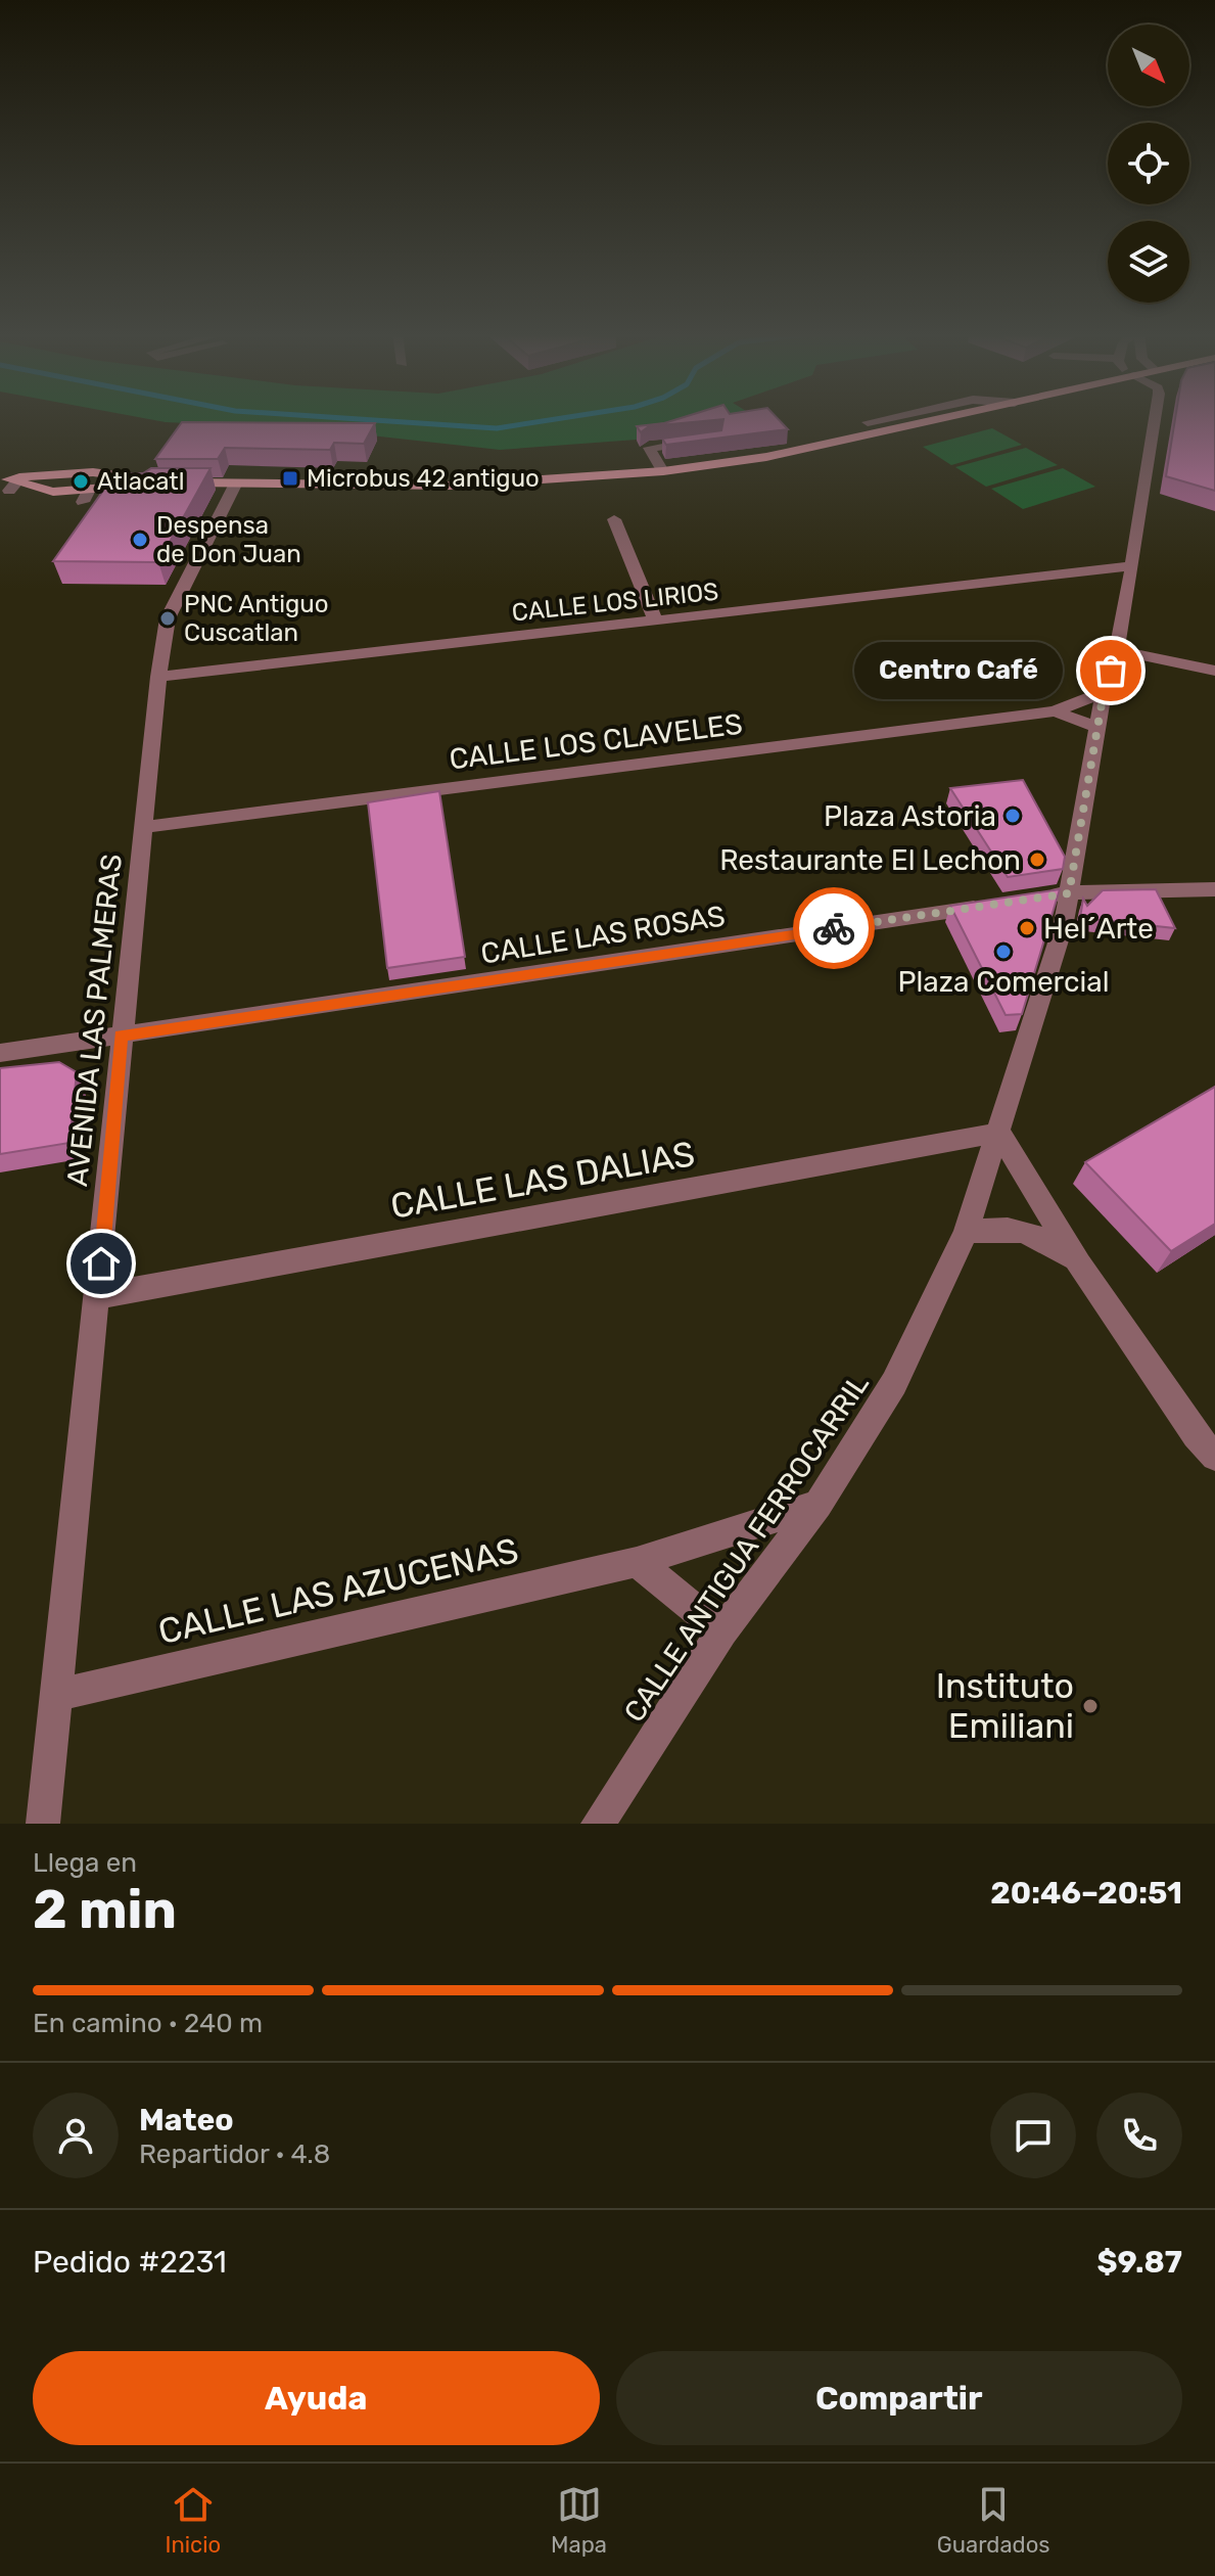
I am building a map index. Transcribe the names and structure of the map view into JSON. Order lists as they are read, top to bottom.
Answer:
{
  "streets": {
    "street": [
      "CALLE LOS LIRIOS",
      "CALLE LOS CLAVELES",
      "CALLE LAS ROSAS",
      "AVENIDA LAS PALMERAS",
      "CALLE LAS DALIAS",
      "CALLE ANTIGUA FERROCARRIL",
      "CALLE LAS AZUCENAS"
    ]
  },
  "crossings": [
    ["CALLE LOS LIRIOS", "AVENIDA LAS PALMERAS"],
    ["CALLE LOS LIRIOS", "CALLE ANTIGUA FERROCARRIL"],
    ["CALLE LOS CLAVELES", "AVENIDA LAS PALMERAS"],
    ["CALLE LOS CLAVELES", "CALLE ANTIGUA FERROCARRIL"],
    ["CALLE LAS ROSAS", "AVENIDA LAS PALMERAS"],
    ["AVENIDA LAS PALMERAS", "CALLE LAS DALIAS"],
    ["AVENIDA LAS PALMERAS", "CALLE LAS AZUCENAS"],
    ["CALLE LAS DALIAS", "CALLE ANTIGUA FERROCARRIL"],
    ["CALLE ANTIGUA FERROCARRIL", "CALLE LAS AZUCENAS"]
  ],
  "places": {
    "transit": ["Microbus 42 antiguo"],
    "other": [
      "Atlacatl",
      "Despensa de Don Juan",
      "PNC Antiguo Cuscatlan",
      "Centro Café",
      "Plaza Astoria",
      "Restaurante El Lechon",
      "Hel´Arte",
      "Plaza Comercial",
      "Instituto Emiliani"
    ]
  },
  "north": "bottom right",
  "page": {
    "bubble": "Centro Café",
    "heading": ["2 min", "Llega en", "20:46–20:51"],
    "panel": [
      "Mateo",
      "Repartidor · 4.8",
      "Pedido #2231",
      "$9.87"
    ],
    "bar": "En camino · 240 m",
    "buttons": ["Ayuda", "Compartir"],
    "tabs": ["Inicio", "Mapa", "Guardados"]
  }
}
